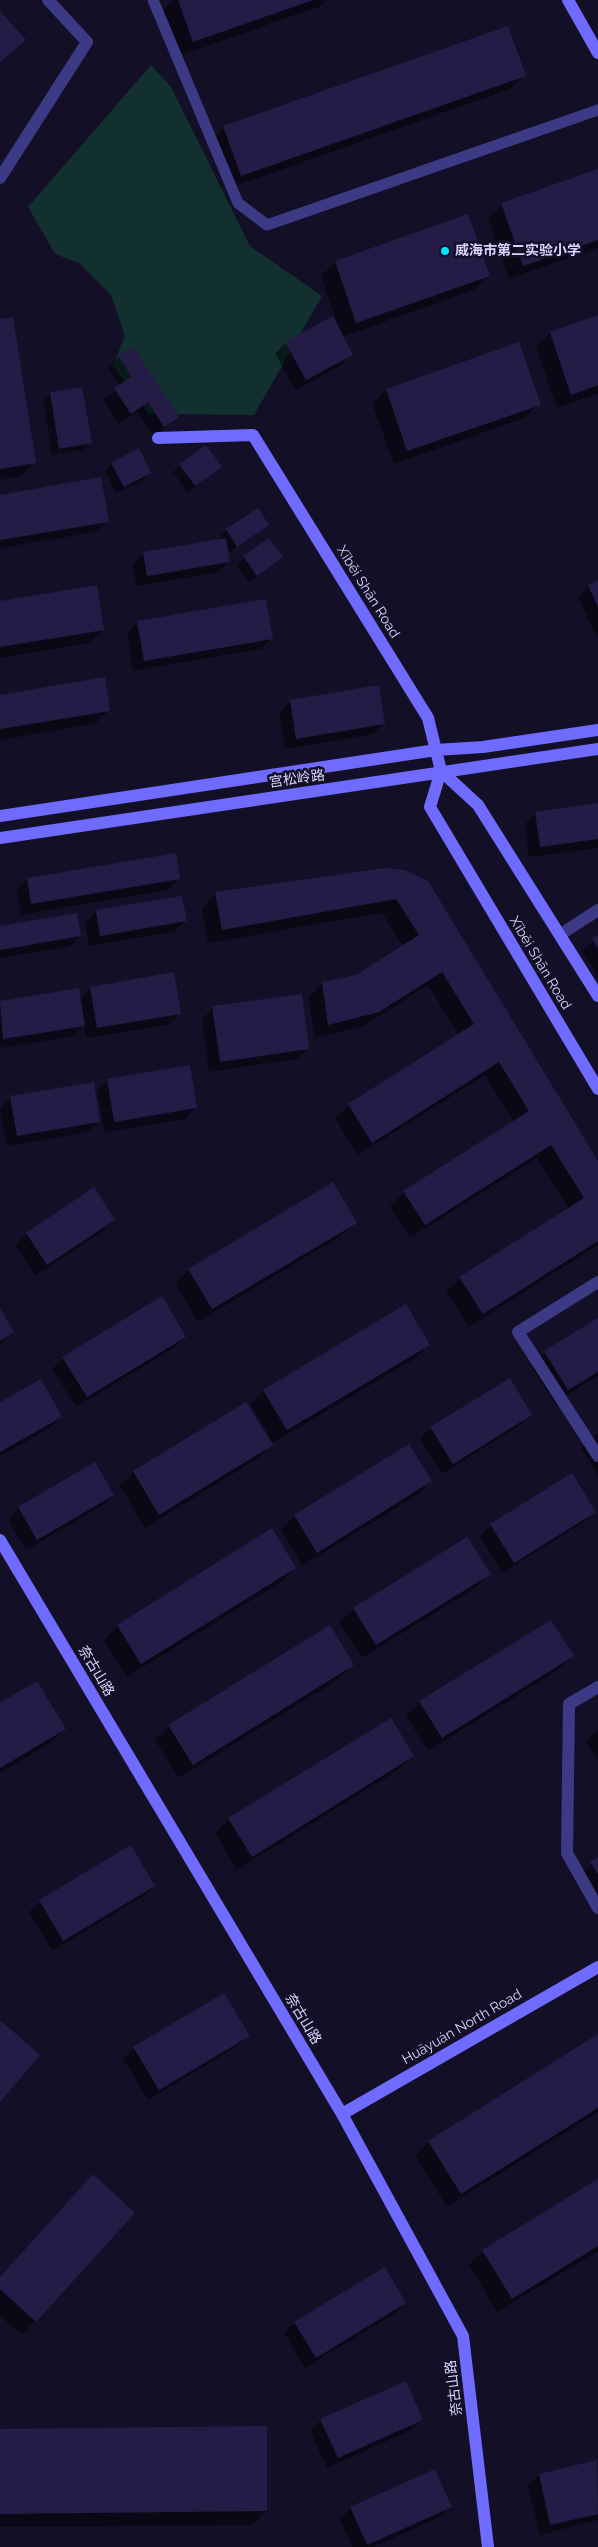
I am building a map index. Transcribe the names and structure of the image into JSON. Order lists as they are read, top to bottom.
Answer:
{
  "streets": {
    "main road": [
      "Xīběi Shān Road",
      "宫松岭路",
      "奈古山路",
      "Huāyuán North Road"
    ]
  },
  "crossings": [
    ["Xīběi Shān Road", "宫松岭路"],
    ["奈古山路", "Huāyuán North Road"]
  ],
  "places": ["威海市第二实验小学"]
}
